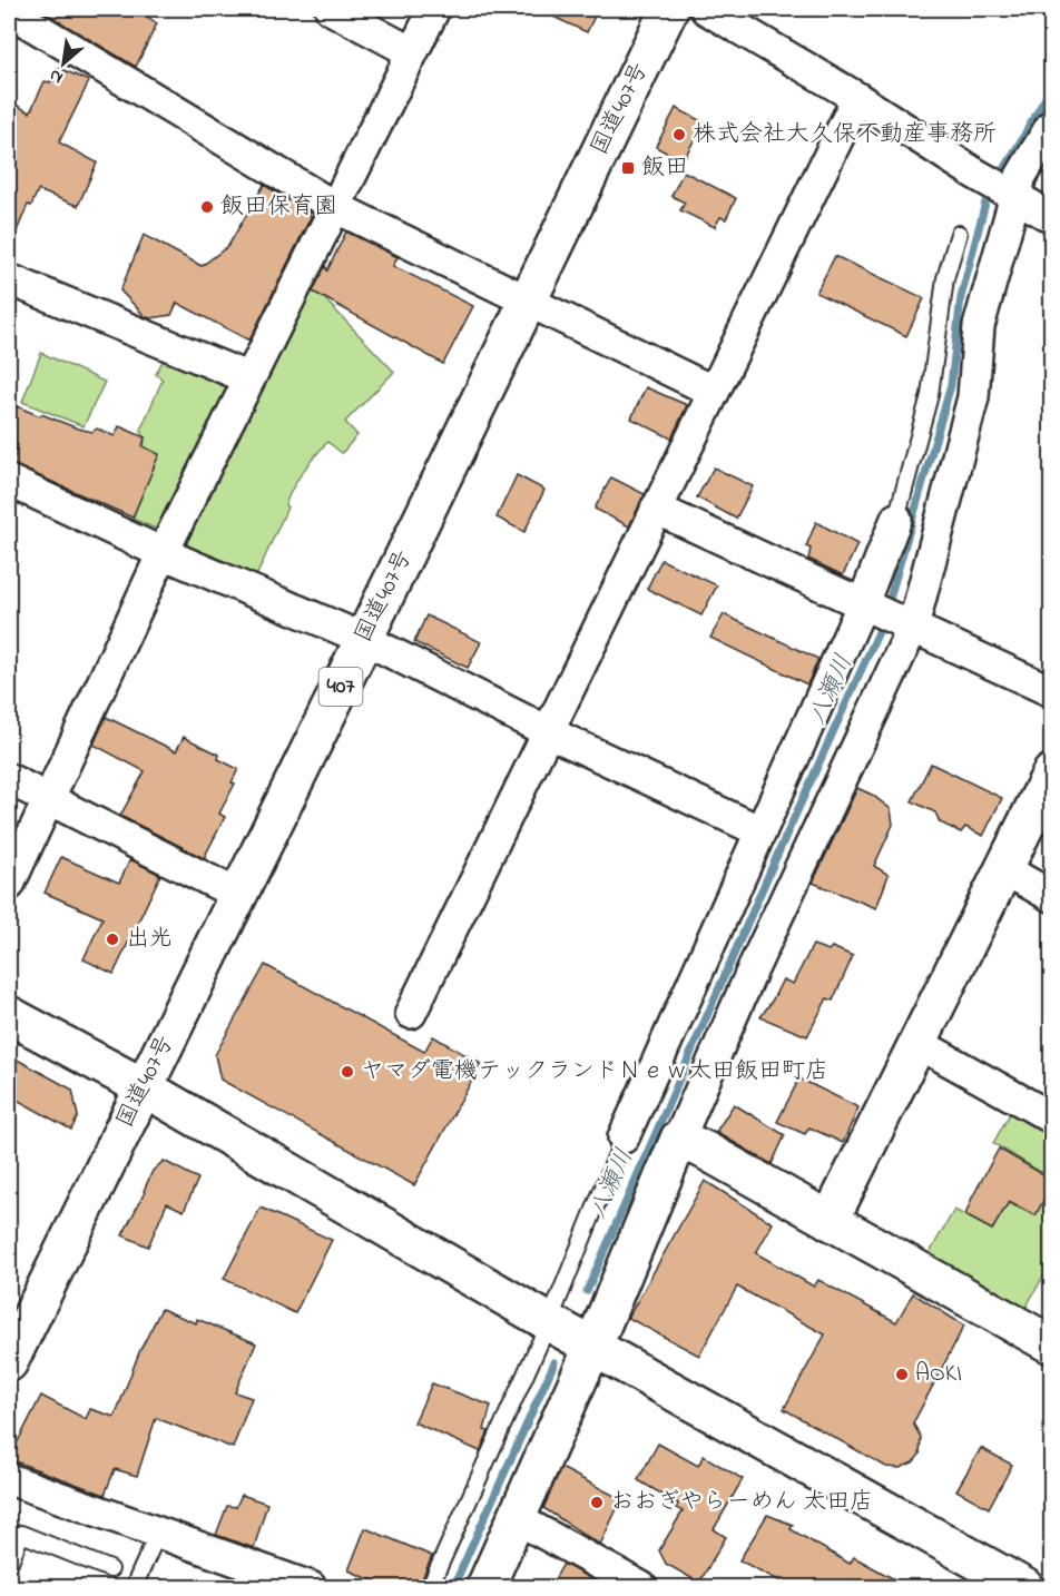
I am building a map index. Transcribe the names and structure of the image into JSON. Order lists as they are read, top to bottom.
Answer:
{
  "streets": {
    "main road": ["国道407号", "407"]
  },
  "water": ["八瀬川"],
  "places": {
    "other": [
      "株式会社大久保不動産事務所",
      "飯田保育園",
      "出光",
      "ヤマダ電機テックランドＮｅｗ太田飯田町店",
      "AOKI",
      "おおぎやらーめん 太田店"
    ],
    "transit": ["飯田"]
  },
  "north": "bottom left"
}
